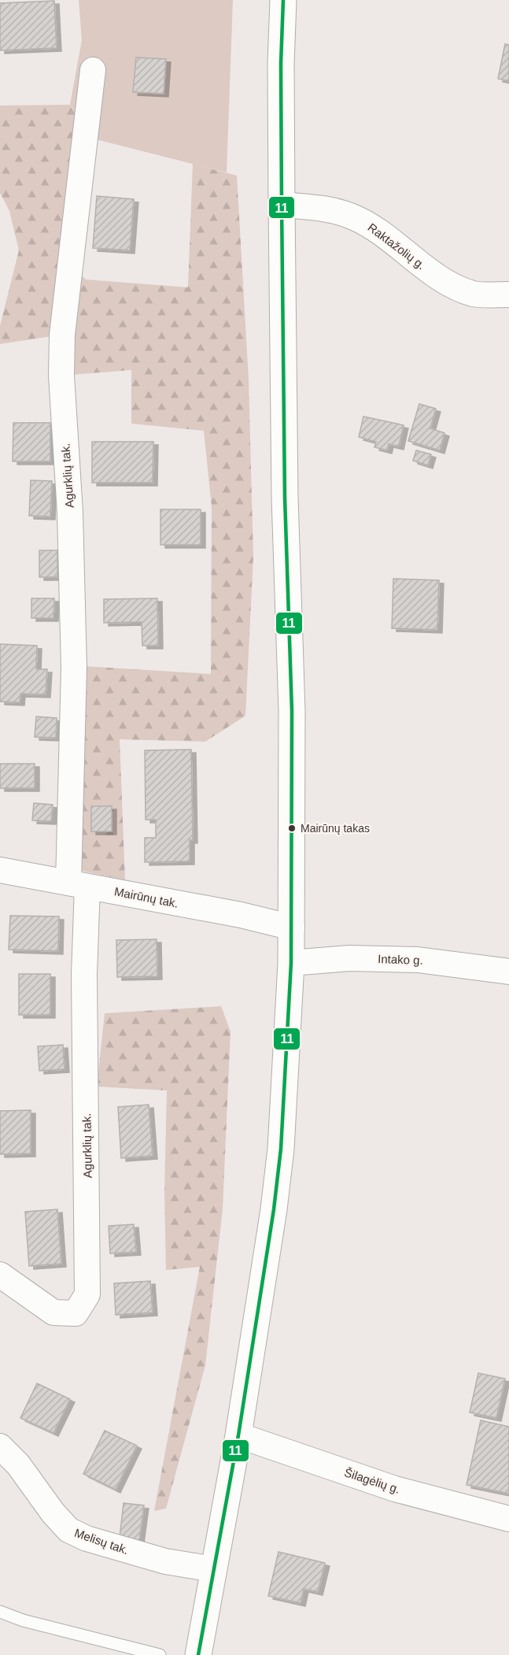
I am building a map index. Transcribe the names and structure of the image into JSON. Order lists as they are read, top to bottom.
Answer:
{
  "streets": {
    "street": [
      "Raktažolių g.",
      "Agurklių tak.",
      "Mairūnų tak.",
      "Intako g.",
      "Šilagėlių g.",
      "Melisų tak."
    ]
  },
  "crossings": [
    ["Agurklių tak.", "Mairūnų tak."]
  ],
  "places": ["Mairūnų takas"],
  "lines": ["transit line 11"]
}
